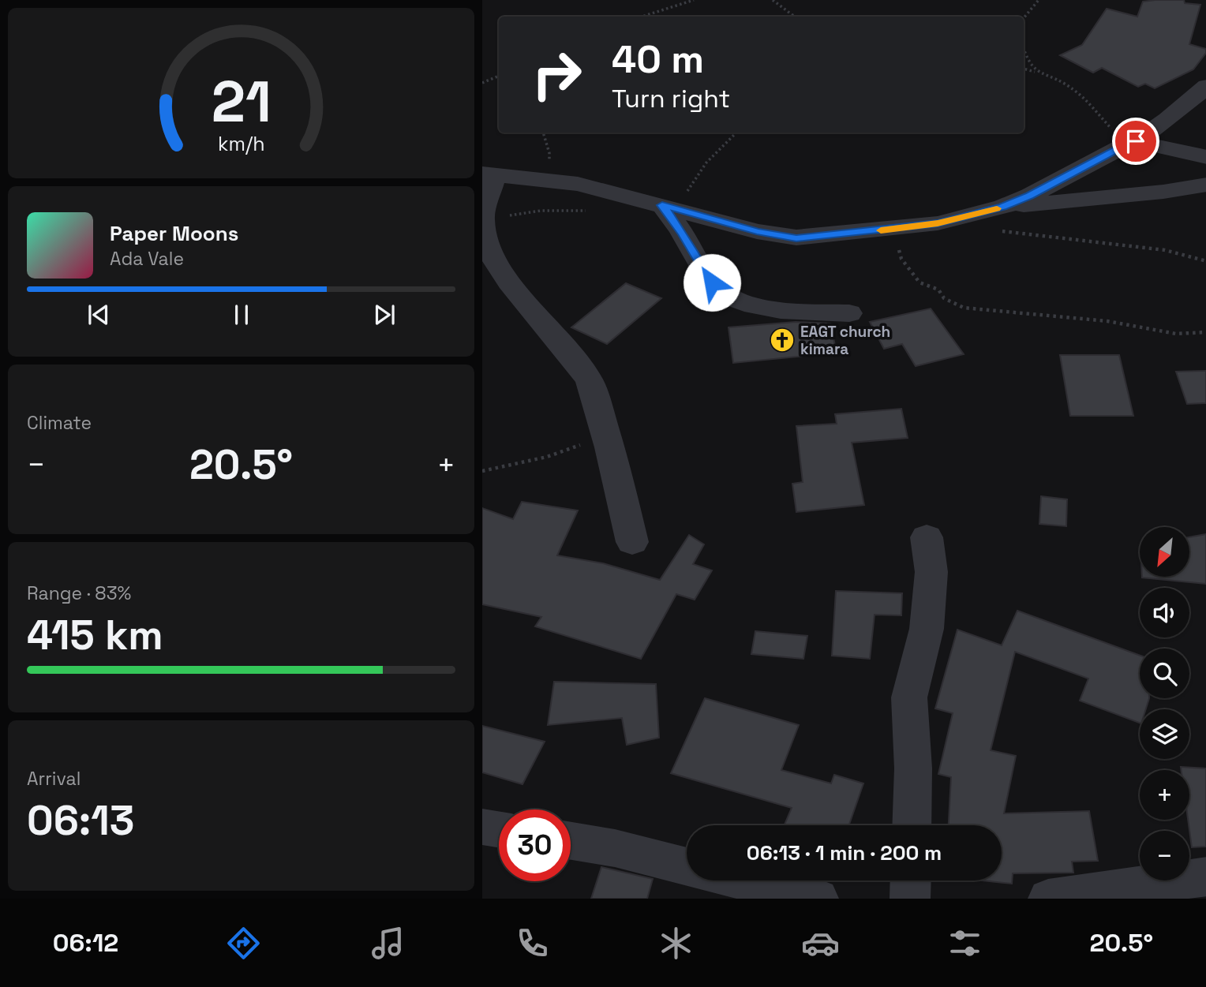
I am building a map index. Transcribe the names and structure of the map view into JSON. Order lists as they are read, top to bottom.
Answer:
{
  "places": {
    "church": ["EAGT church kimara"]
  },
  "north": "bottom left",
  "page": {
    "turn": ["40 m", "Turn right"],
    "song": ["Paper Moons", "Ada Vale"],
    "tile": [
      "Climate",
      ["Range · 83%", "415 km"],
      ["Arrival", "06:13"]
    ],
    "heat": ["−", "20.5°", "+"],
    "map_buttons": ["+", "−"],
    "limit": "30",
    "trip": "06:13 · 1 min · 200 m",
    "tabs": ["06:12", "20.5°"],
    "gauge": ["21", "km/h"]
  }
}
